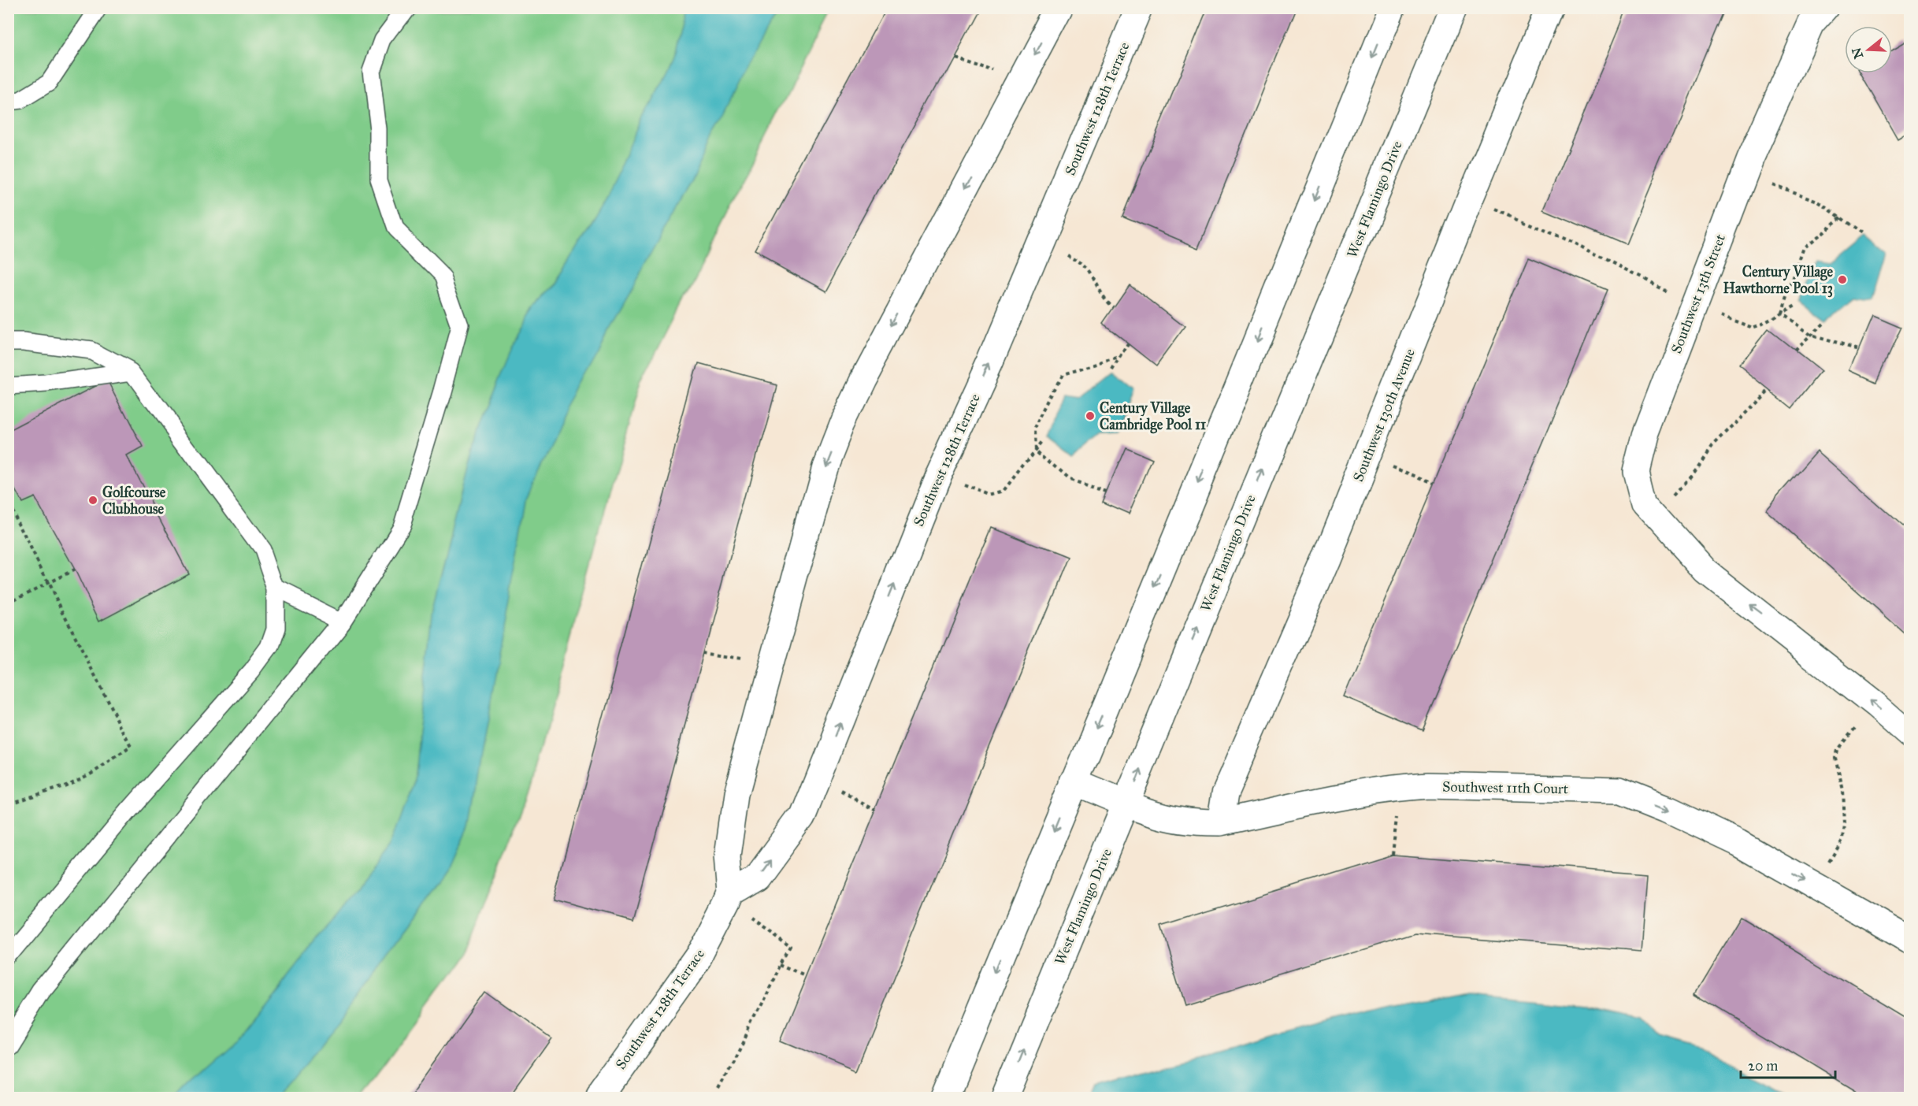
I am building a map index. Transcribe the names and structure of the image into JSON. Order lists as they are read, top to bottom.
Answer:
{
  "streets": {
    "street": [
      "Southwest 128th Terrace",
      "West Flamingo Drive",
      "Southwest 13th Street",
      "Southwest 130th Avenue",
      "Southwest 11th Court"
    ]
  },
  "crossings": [
    ["West Flamingo Drive", "Southwest 11th Court"],
    ["Southwest 130th Avenue", "Southwest 11th Court"]
  ],
  "one_way": ["Southwest 11th Court"],
  "places": ["Century Village Hawthorne Pool 13", "Century Village Cambridge Pool 11", "Golfcourse Clubhouse"],
  "scale_bar": "20 m",
  "north": "left"
}
